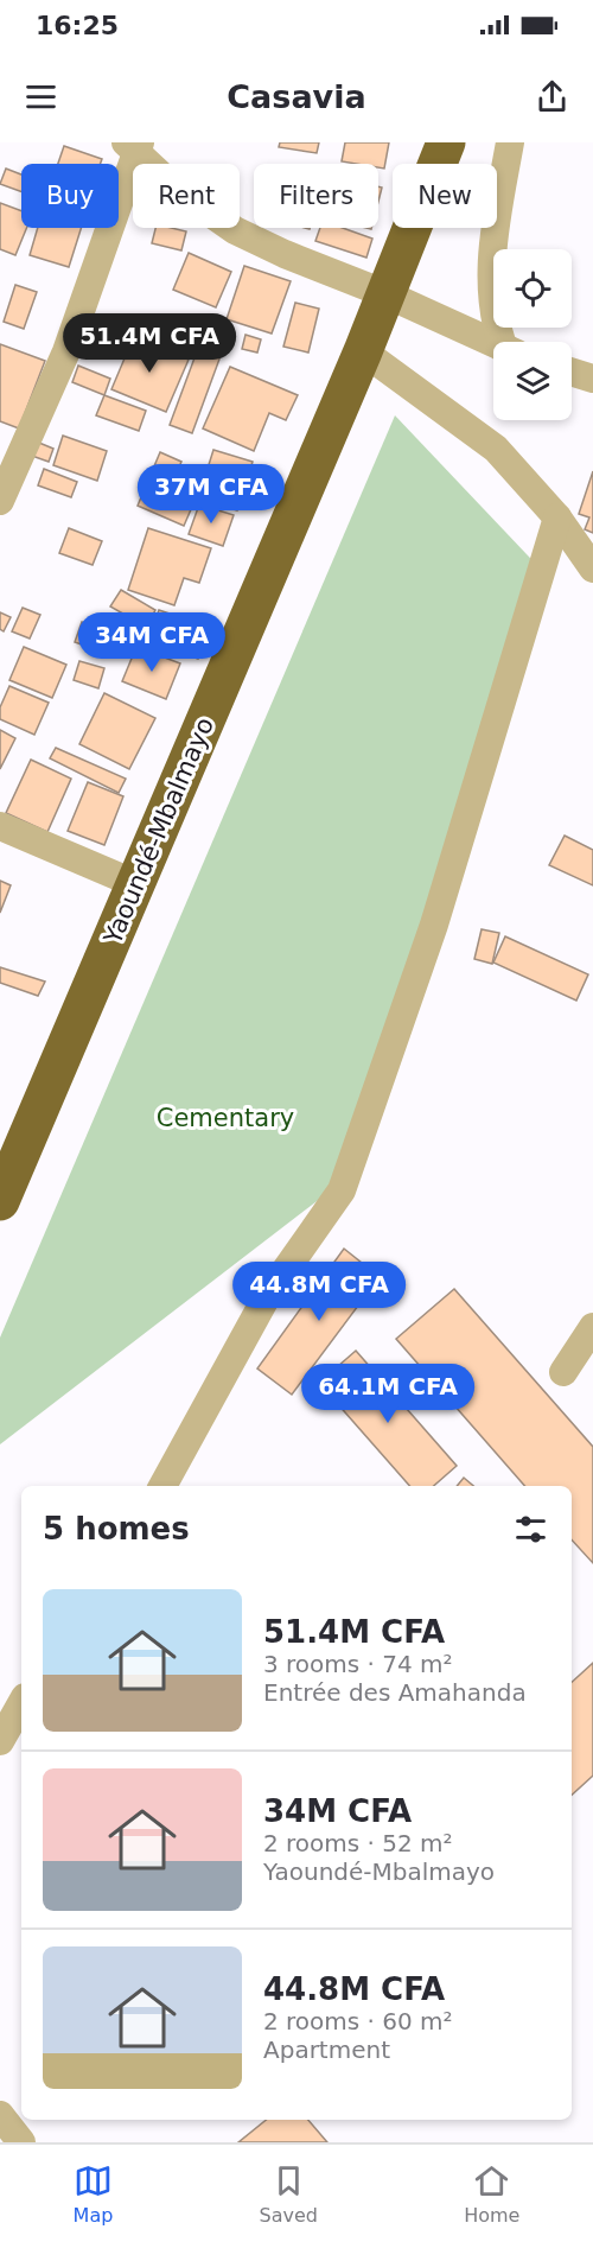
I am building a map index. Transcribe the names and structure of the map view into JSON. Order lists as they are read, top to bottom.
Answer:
{
  "streets": {
    "highway": ["Yaoundé-Mbalmayo"]
  },
  "parks": ["Cementary"],
  "page": {
    "status": "16:25",
    "header": "Casavia",
    "chip": [
      "Buy",
      "Rent",
      "Filters",
      "New"
    ],
    "price": [
      "51.4M CFA",
      "37M CFA",
      "34M CFA",
      "44.8M CFA",
      "64.1M CFA"
    ],
    "heading": "5 homes",
    "list": [
      {
        "name": "51.4M CFA",
        "note": "3 rooms · 74 m² · Entrée des Amahanda"
      },
      {
        "name": "34M CFA",
        "note": "2 rooms · 52 m² · Yaoundé-Mbalmayo"
      },
      {
        "name": "44.8M CFA",
        "note": "2 rooms · 60 m² · Apartment"
      }
    ],
    "tabs": ["Map", "Saved", "Home"]
  }
}
